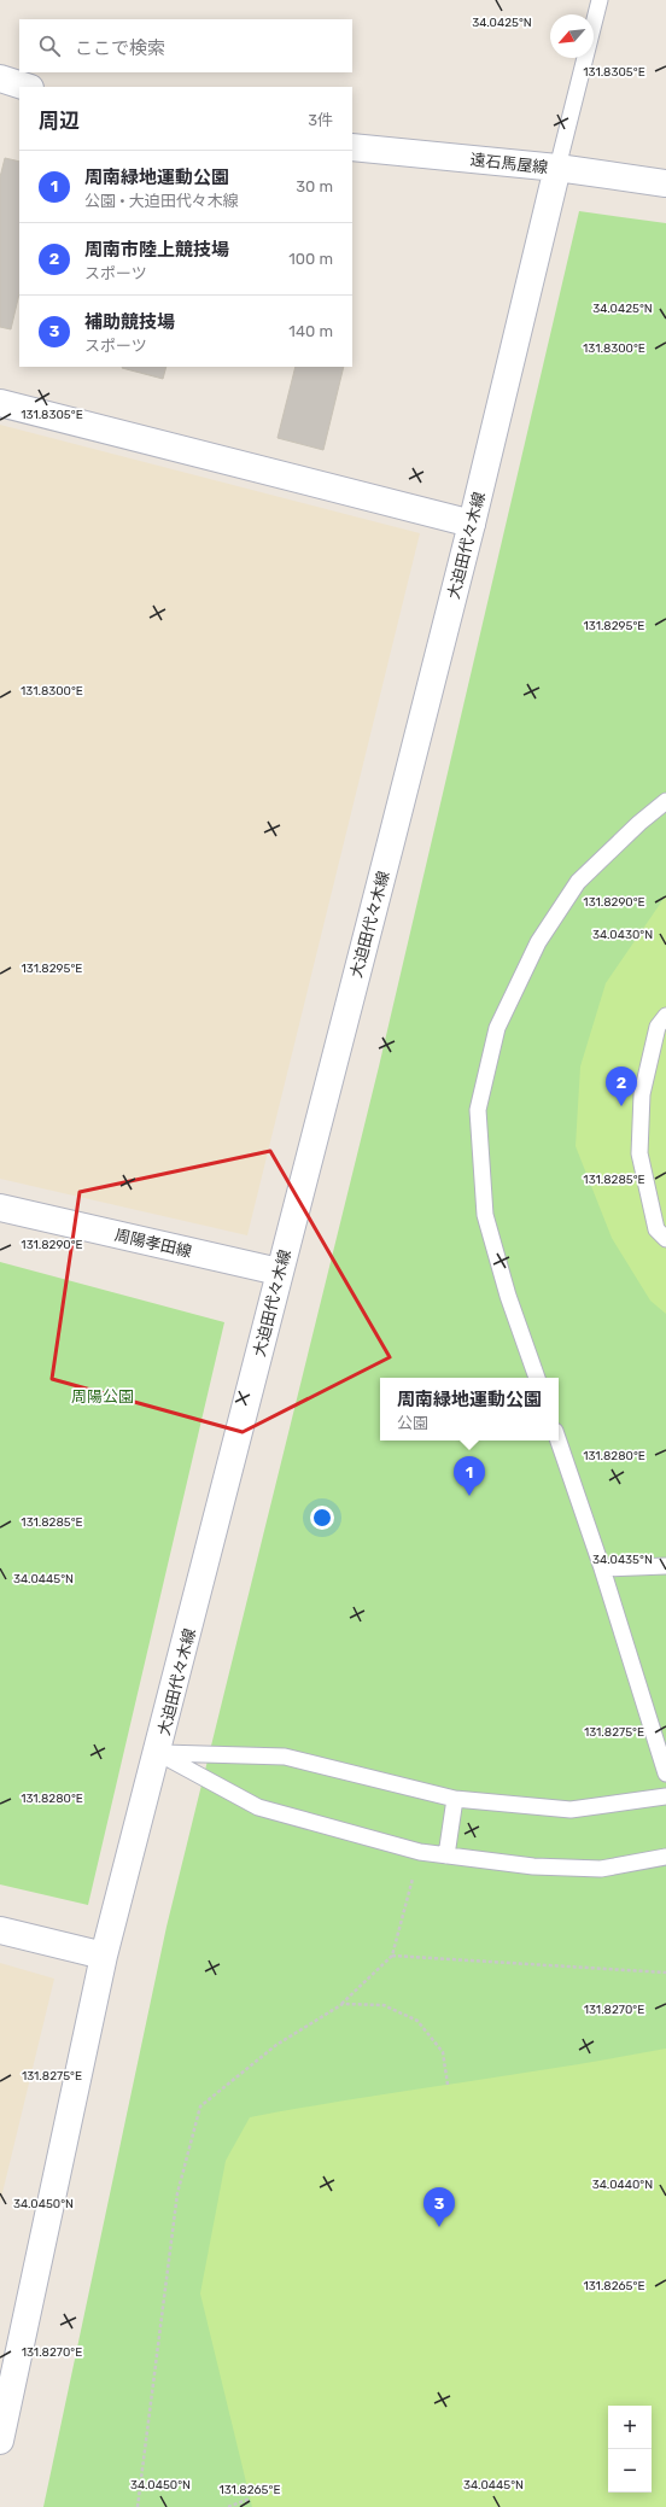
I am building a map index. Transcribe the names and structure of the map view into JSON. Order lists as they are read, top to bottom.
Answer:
{
  "streets": {
    "street": ["遠石馬屋線", "大迫田代々木線", "周陽孝田線"]
  },
  "crossings": [
    ["遠石馬屋線", "大迫田代々木線"],
    ["大迫田代々木線", "周陽孝田線"]
  ],
  "parks": ["周陽公園"],
  "north": "bottom left",
  "page": {
    "search": "ここで検索",
    "heading": ["周辺", "3件"],
    "list": [
      {
        "mark": "1",
        "name": "周南緑地運動公園",
        "note": "公園 · 大迫田代々木線",
        "value": "30 m"
      },
      {
        "mark": "2",
        "name": "周南市陸上競技場",
        "note": "スポーツ",
        "value": "100 m"
      },
      {
        "mark": "3",
        "name": "補助競技場",
        "note": "スポーツ",
        "value": "140 m"
      }
    ],
    "pins": ["2", "1", "3"],
    "popup": ["周南緑地運動公園", "公園"],
    "map_buttons": ["+", "−"]
  },
  "coordinates": [
    "34.0425°N",
    "131.8305°E",
    "131.8300°E",
    "131.8295°E",
    "131.8290°E",
    "34.0430°N",
    "131.8285°E",
    "131.8280°E",
    "34.0435°N",
    "34.0445°N",
    "131.8275°E",
    "131.8270°E",
    "34.0440°N",
    "34.0450°N",
    "131.8265°E"
  ]
}
